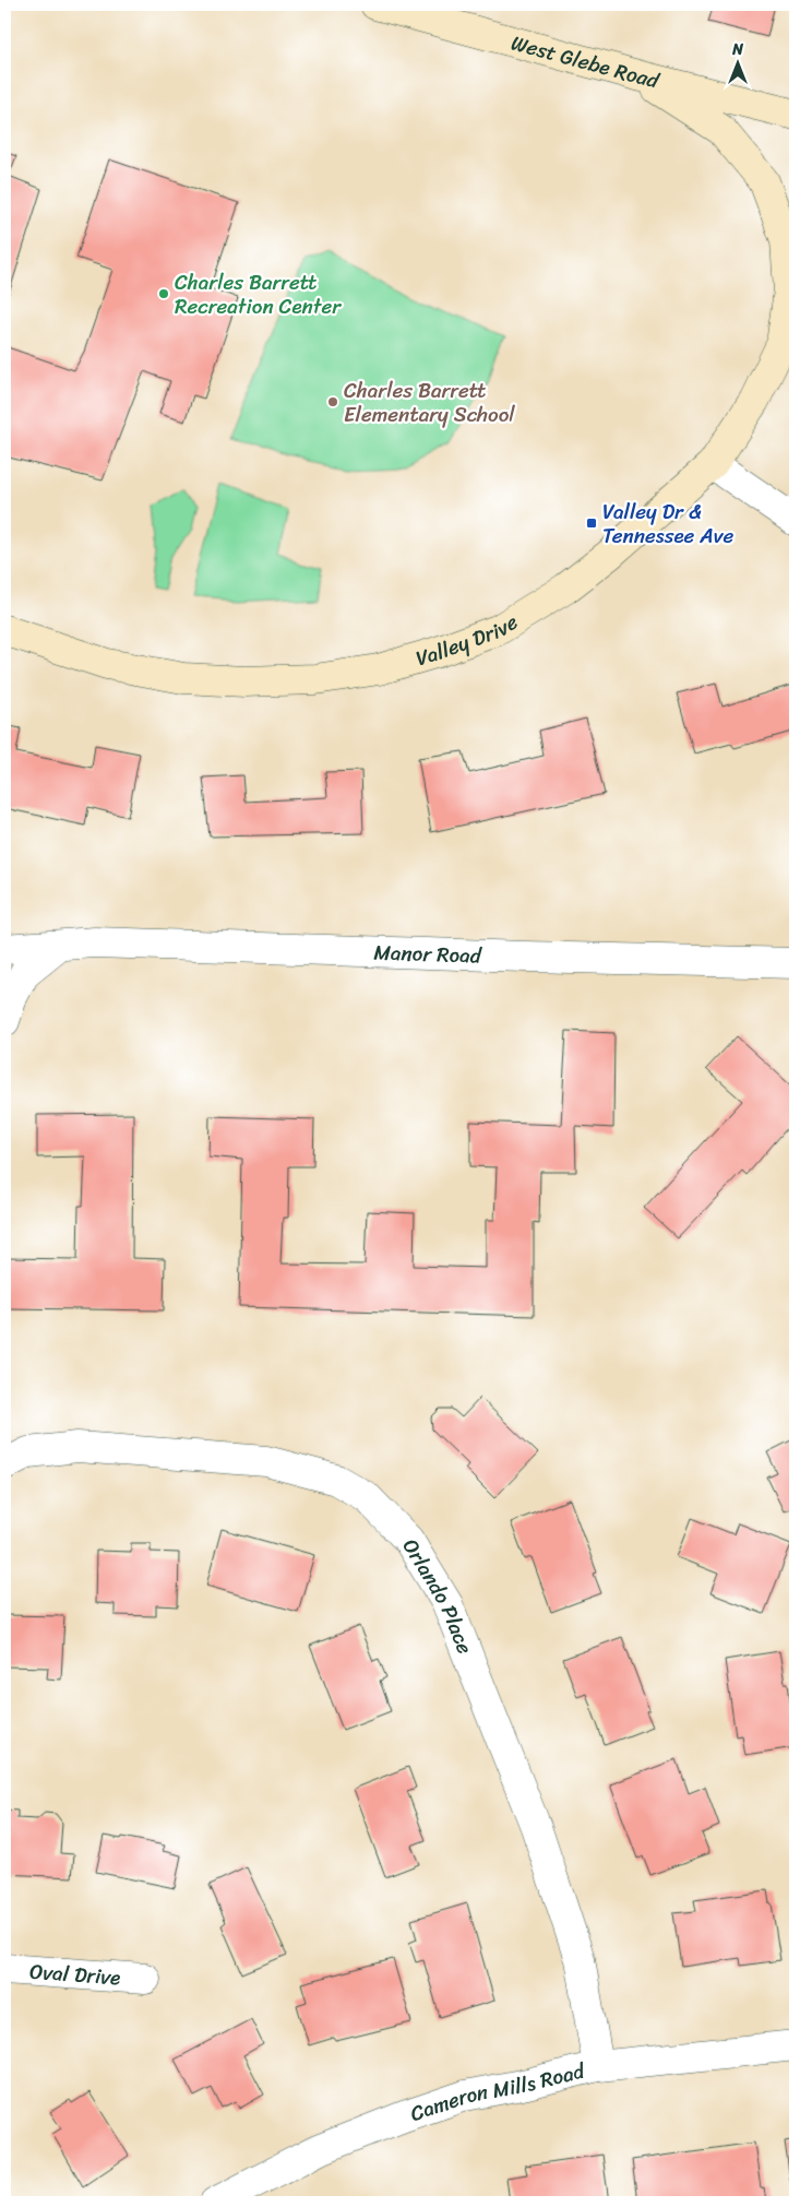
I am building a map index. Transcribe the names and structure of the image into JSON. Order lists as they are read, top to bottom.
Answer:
{
  "streets": {
    "street": [
      "West Glebe Road",
      "Valley Drive",
      "Manor Road",
      "Orlando Place",
      "Oval Drive",
      "Cameron Mills Road"
    ]
  },
  "crossings": [
    ["Orlando Place", "Cameron Mills Road"]
  ],
  "places": {
    "other": ["Charles Barrett Recreation Center", "Charles Barrett Elementary School"],
    "transit": ["Valley Dr & Tennessee Ave"]
  },
  "north": "top"
}
